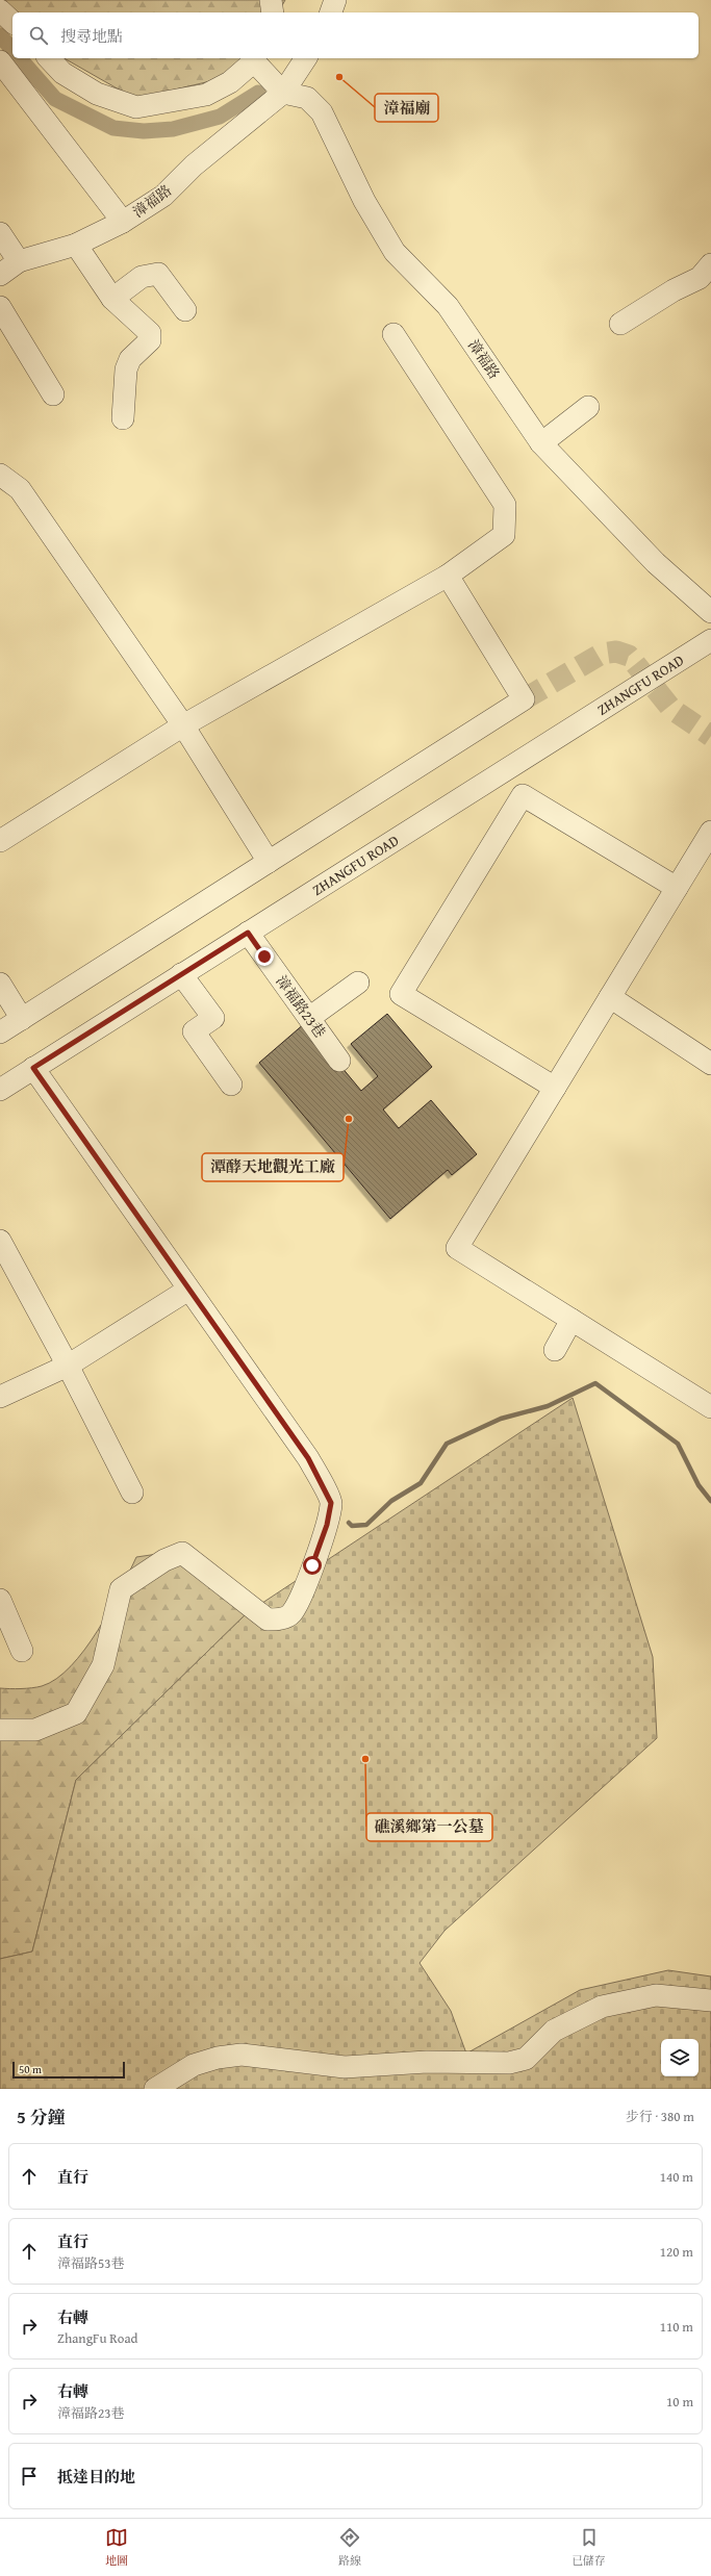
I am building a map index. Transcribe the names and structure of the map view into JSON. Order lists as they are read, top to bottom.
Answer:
{
  "streets": {
    "street": ["漳福路", "ZHANGFU ROAD", "漳福路23巷"]
  },
  "crossings": [
    ["ZHANGFU ROAD", "漳福路23巷"]
  ],
  "places": ["漳福廟", "潭酵天地觀光工廠", "礁溪鄉第一公墓"],
  "scale_bar": "50 m",
  "page": {
    "search": "搜尋地點",
    "scale": "50 m",
    "heading": ["5 分鐘", "步行 · 380 m"],
    "list": [
      ["直行", "140 m"],
      ["直行", "漳福路53巷", "120 m"],
      ["右轉", "ZhangFu Road", "110 m"],
      ["右轉", "漳福路23巷", "10 m"],
      "抵達目的地"
    ],
    "nav": ["地圖", "路線", "已儲存"]
  }
}
